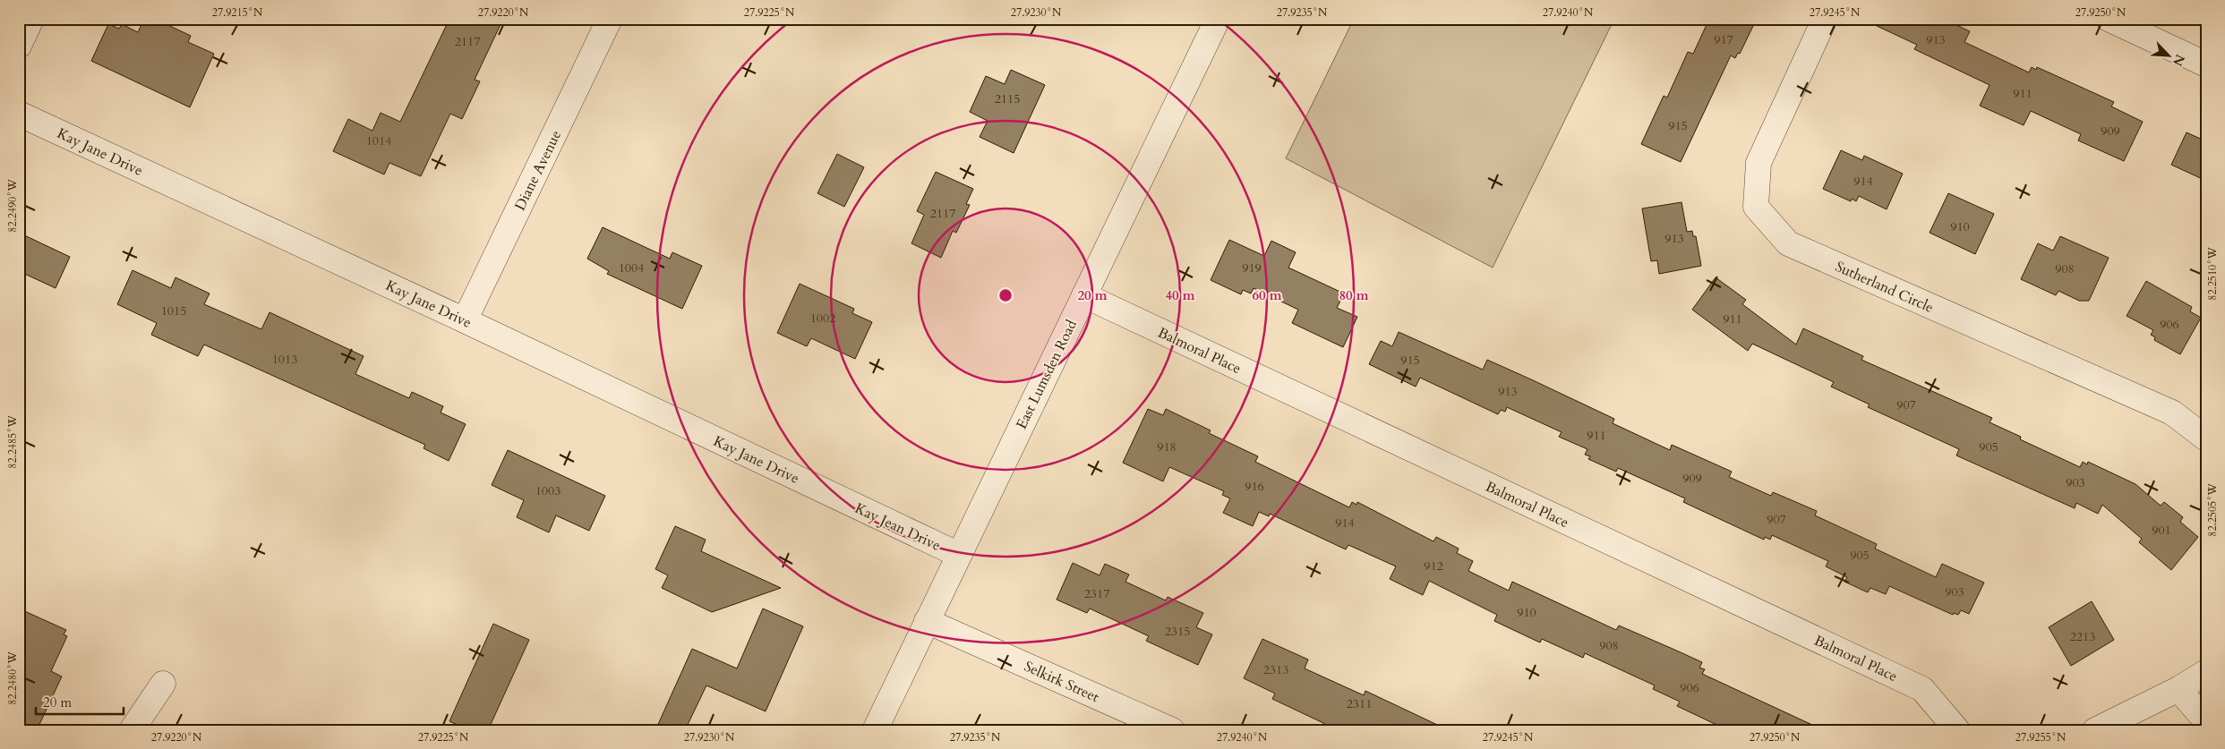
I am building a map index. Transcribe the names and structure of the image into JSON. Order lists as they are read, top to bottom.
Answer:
{
  "streets": {
    "street": [
      "Kay Jane Drive",
      "Diane Avenue",
      "Sutherland Circle",
      "Balmoral Place",
      "East Lumsden Road",
      "Kay Jean Drive",
      "Selkirk Street"
    ]
  },
  "crossings": [
    ["Kay Jane Drive", "Diane Avenue"],
    ["Kay Jane Drive", "Kay Jean Drive"],
    ["Balmoral Place", "East Lumsden Road"],
    ["East Lumsden Road", "Kay Jean Drive"],
    ["East Lumsden Road", "Selkirk Street"]
  ],
  "house_numbers": [
    "917",
    "913",
    "2117",
    "911",
    "2115",
    "915",
    "909",
    "1014",
    "914",
    "2117",
    "910",
    "913",
    "1004",
    "919",
    "908",
    "1015",
    "1002",
    "911",
    "906",
    "1013",
    "915",
    "913",
    "907",
    "911",
    "918",
    "905",
    "909",
    "903",
    "916",
    "1003",
    "907",
    "914",
    "901",
    "905",
    "912",
    "903",
    "2317",
    "910",
    "2315",
    "2213",
    "908",
    "2313",
    "906",
    "2311"
  ],
  "scale_bar": "20 m",
  "north": "bottom right",
  "coordinates": [
    "27.9215°N",
    "27.9220°N",
    "27.9225°N",
    "27.9230°N",
    "27.9235°N",
    "27.9240°N",
    "27.9245°N",
    "27.9250°N",
    "82.2490°W",
    "82.2510°W",
    "82.2485°W",
    "82.2505°W",
    "82.2480°W",
    "27.9255°N"
  ],
  "rings": [
    "20 m",
    "40 m",
    "60 m",
    "80 m"
  ]
}
